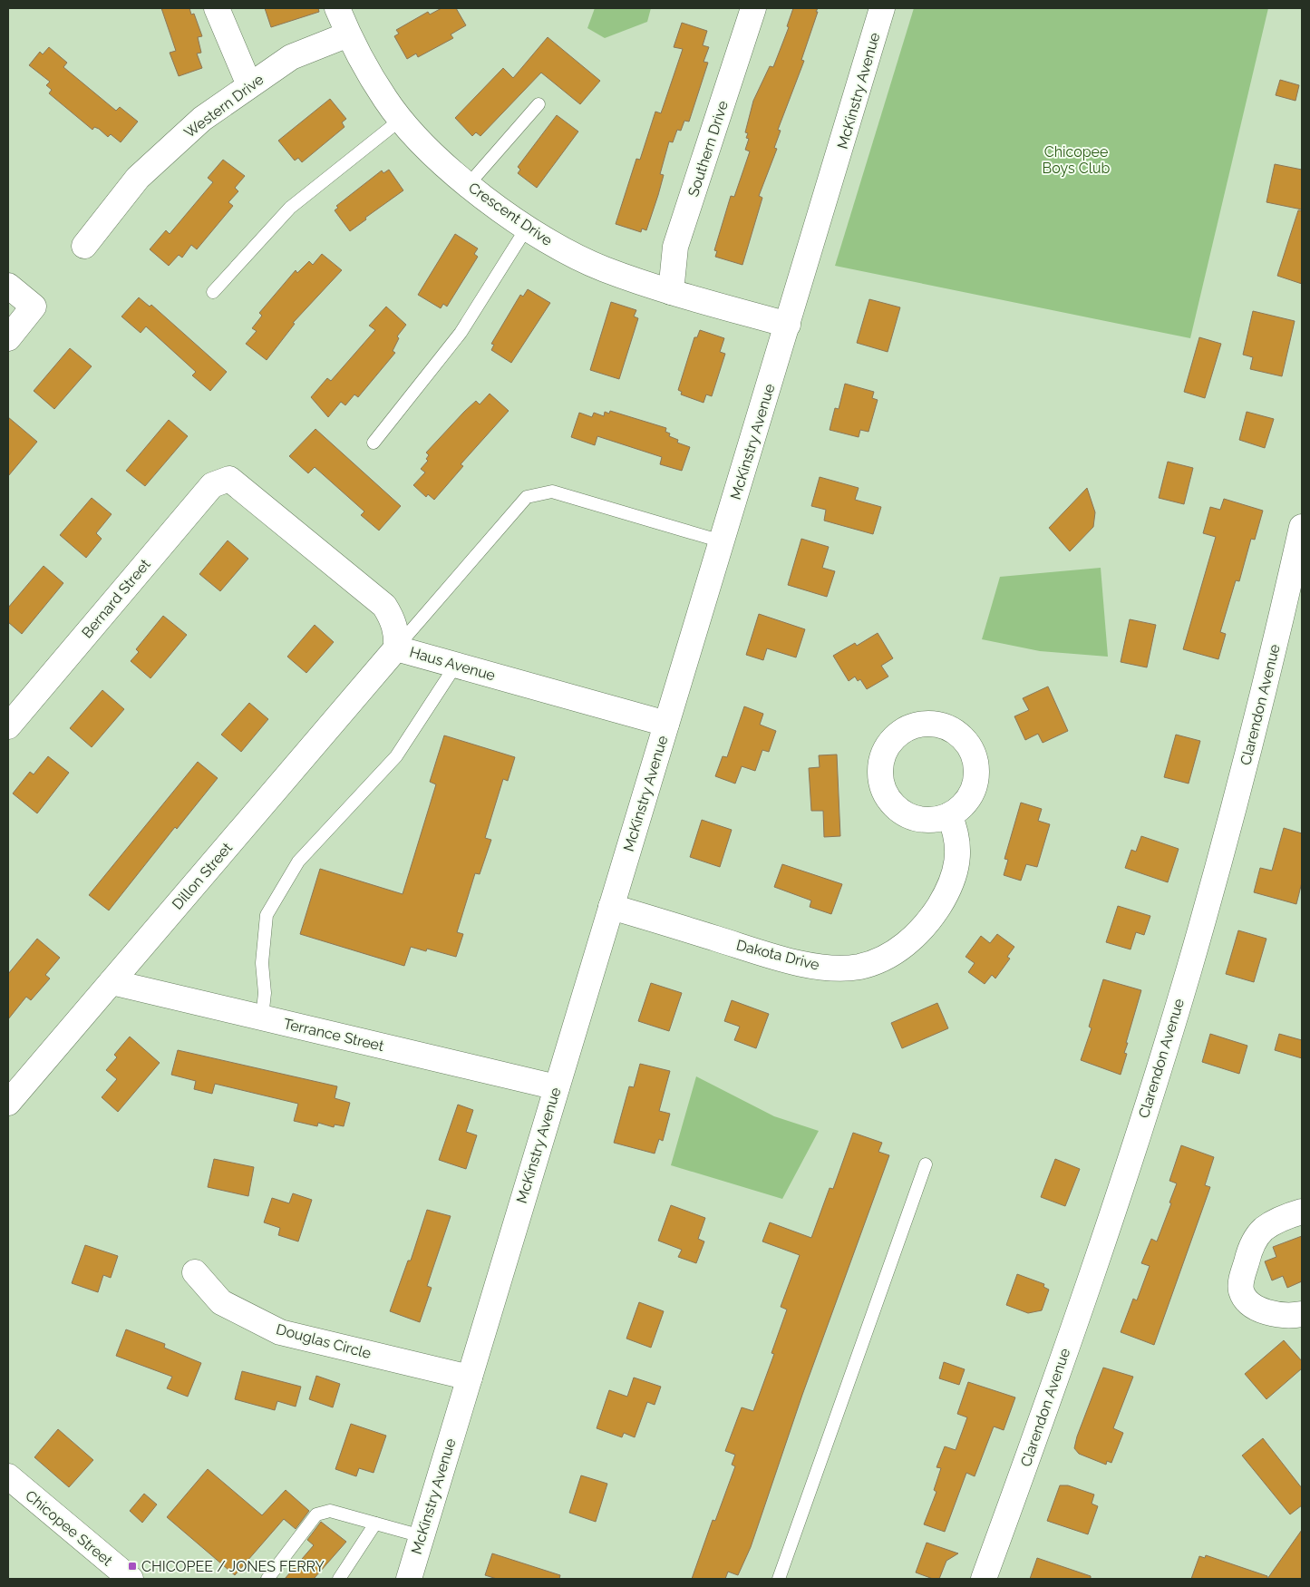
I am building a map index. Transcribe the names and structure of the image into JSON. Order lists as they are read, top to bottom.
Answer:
{
  "streets": {
    "street": [
      "McKinstry Avenue",
      "Western Drive",
      "Southern Drive",
      "Crescent Drive",
      "Bernard Street",
      "Haus Avenue",
      "Clarendon Avenue",
      "Dillon Street",
      "Dakota Drive",
      "Terrance Street",
      "Douglas Circle",
      "Chicopee Street"
    ]
  },
  "crossings": [
    ["McKinstry Avenue", "Crescent Drive"],
    ["McKinstry Avenue", "Haus Avenue"],
    ["McKinstry Avenue", "Dakota Drive"],
    ["McKinstry Avenue", "Terrance Street"],
    ["McKinstry Avenue", "Douglas Circle"],
    ["Western Drive", "Crescent Drive"],
    ["Southern Drive", "Crescent Drive"],
    ["Bernard Street", "Haus Avenue"],
    ["Haus Avenue", "Dillon Street"],
    ["Dillon Street", "Terrance Street"]
  ],
  "parks": ["Chicopee Boys Club"],
  "places": {
    "transit": ["CHICOPEE / JONES FERRY"]
  }
}
